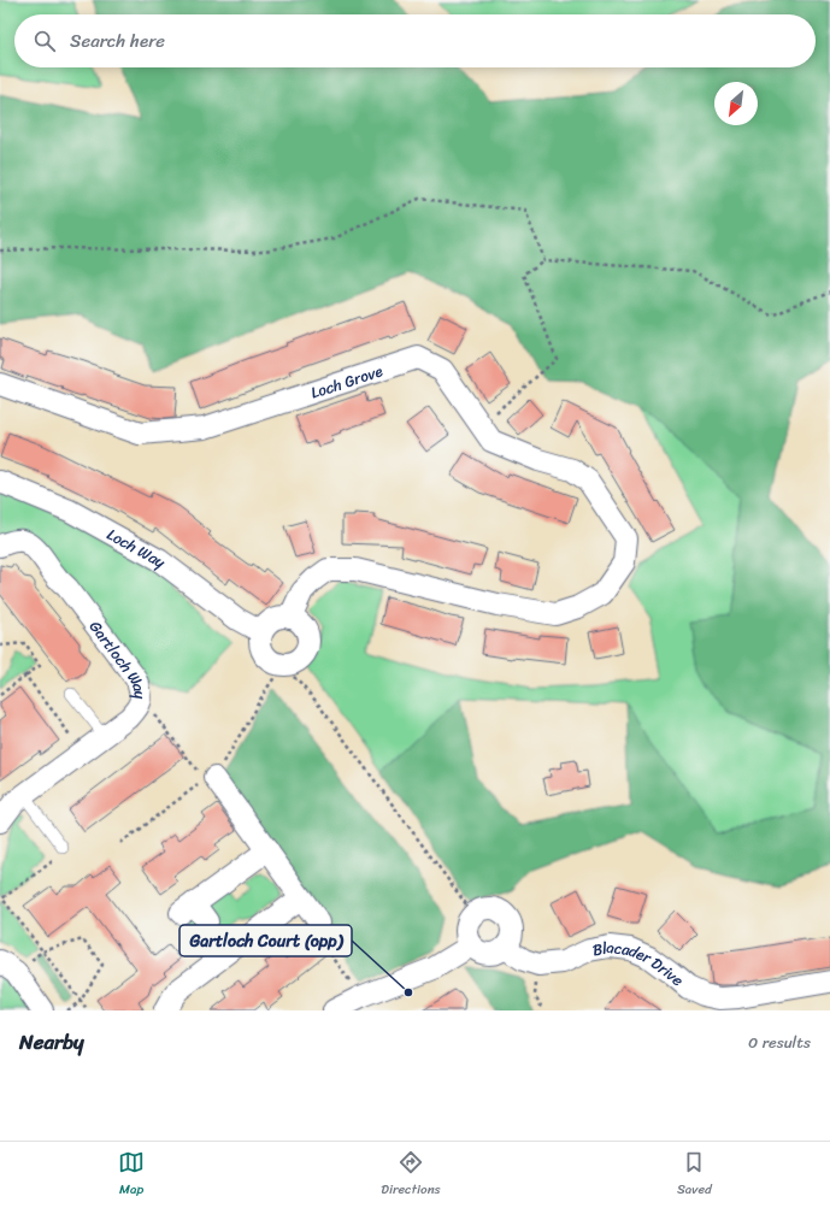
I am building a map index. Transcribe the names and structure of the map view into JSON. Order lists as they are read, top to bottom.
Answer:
{
  "streets": {
    "street": [
      "Loch Grove",
      "Loch Way",
      "Gartloch Way",
      "Blacader Drive"
    ]
  },
  "crossings": [
    ["Loch Grove", "Loch Way"]
  ],
  "places": ["Gartloch Court (opp)"],
  "north": "bottom left",
  "page": {
    "search": "Search here",
    "heading": ["Nearby", "0 results"],
    "nav": ["Map", "Directions", "Saved"]
  }
}
